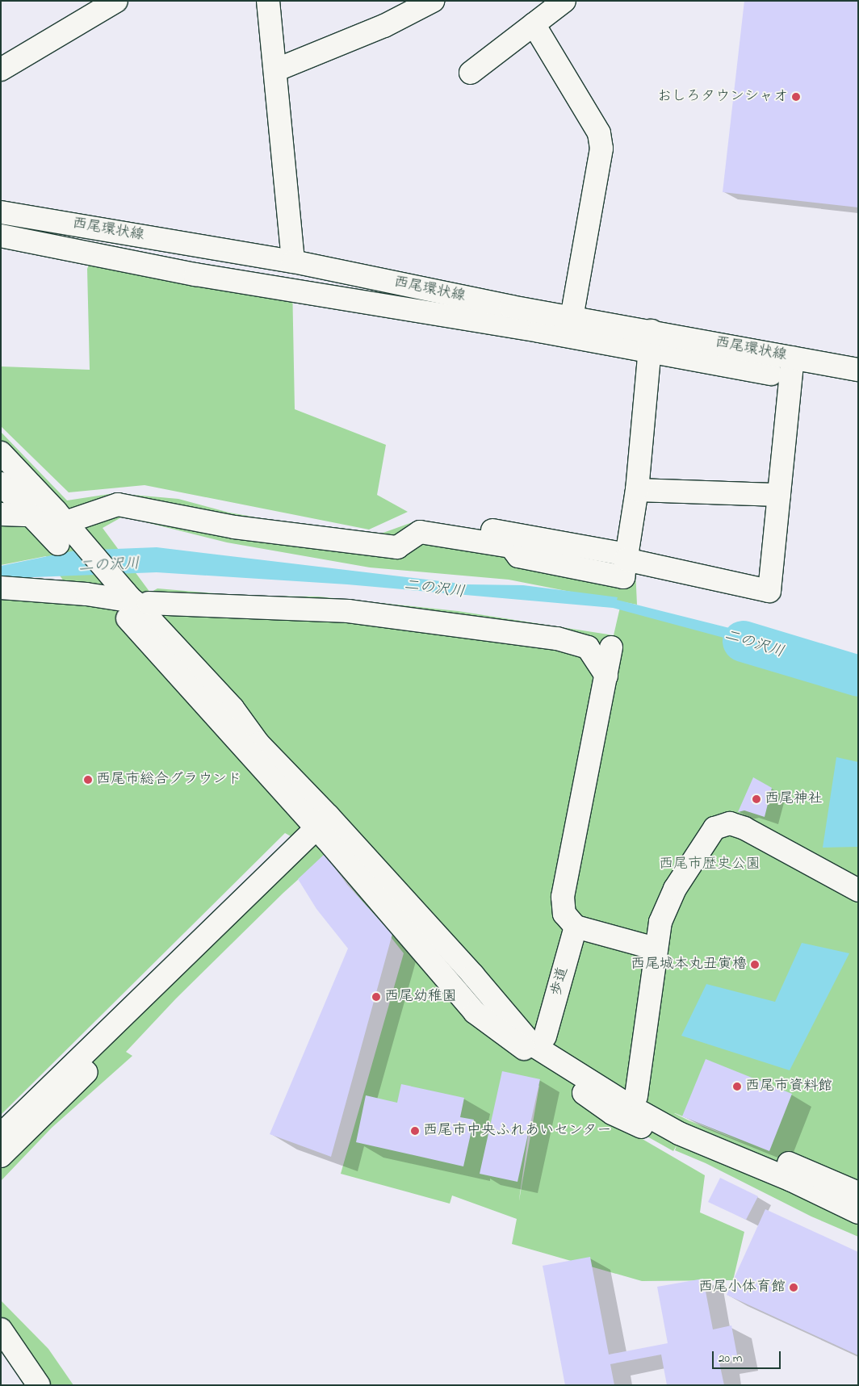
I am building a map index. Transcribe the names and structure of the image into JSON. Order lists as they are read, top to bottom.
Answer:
{
  "streets": {
    "street": ["西尾環状線", "歩道"]
  },
  "water": ["二の沢川"],
  "parks": ["西尾市歴史公園"],
  "places": [
    "おしろタウンシャオ",
    "西尾市総合グラウンド",
    "西尾神社",
    "西尾城本丸丑寅櫓",
    "西尾幼稚園",
    "西尾市資料館",
    "西尾市中央ふれあいセンター",
    "西尾小体育館"
  ],
  "scale_bar": "20 m"
}
